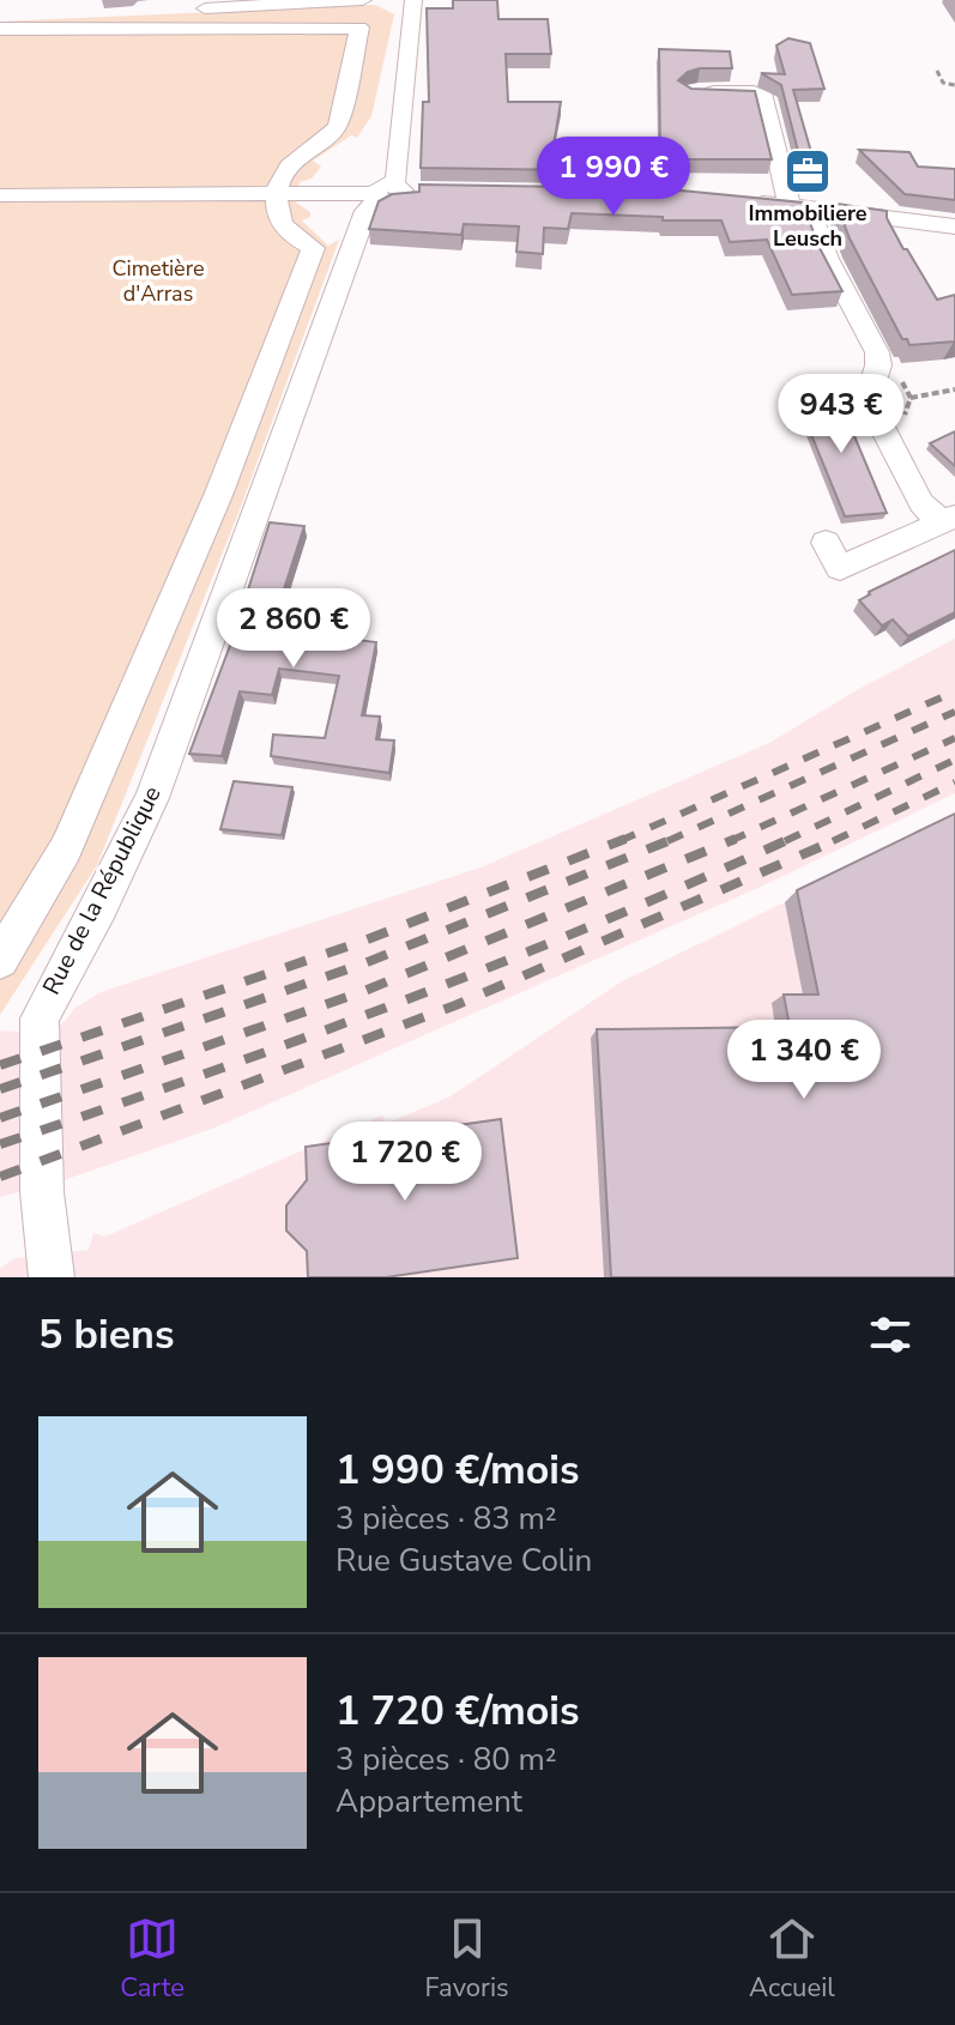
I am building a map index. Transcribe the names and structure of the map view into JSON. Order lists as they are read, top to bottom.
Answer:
{
  "streets": {
    "street": ["Rue de la République"]
  },
  "parks": ["Cimetière d'Arras"],
  "places": {
    "office": ["Immobiliere Leusch"]
  },
  "page": {
    "price": [
      "1 990 €",
      "943 €",
      "2 860 €",
      "1 340 €",
      "1 720 €"
    ],
    "heading": "5 biens",
    "list": [
      {
        "name": "1 990 €/mois",
        "note": "3 pièces · 83 m² · Rue Gustave Colin"
      },
      {
        "name": "1 720 €/mois",
        "note": "3 pièces · 80 m² · Appartement"
      }
    ],
    "tabs": ["Carte", "Favoris", "Accueil"]
  }
}
